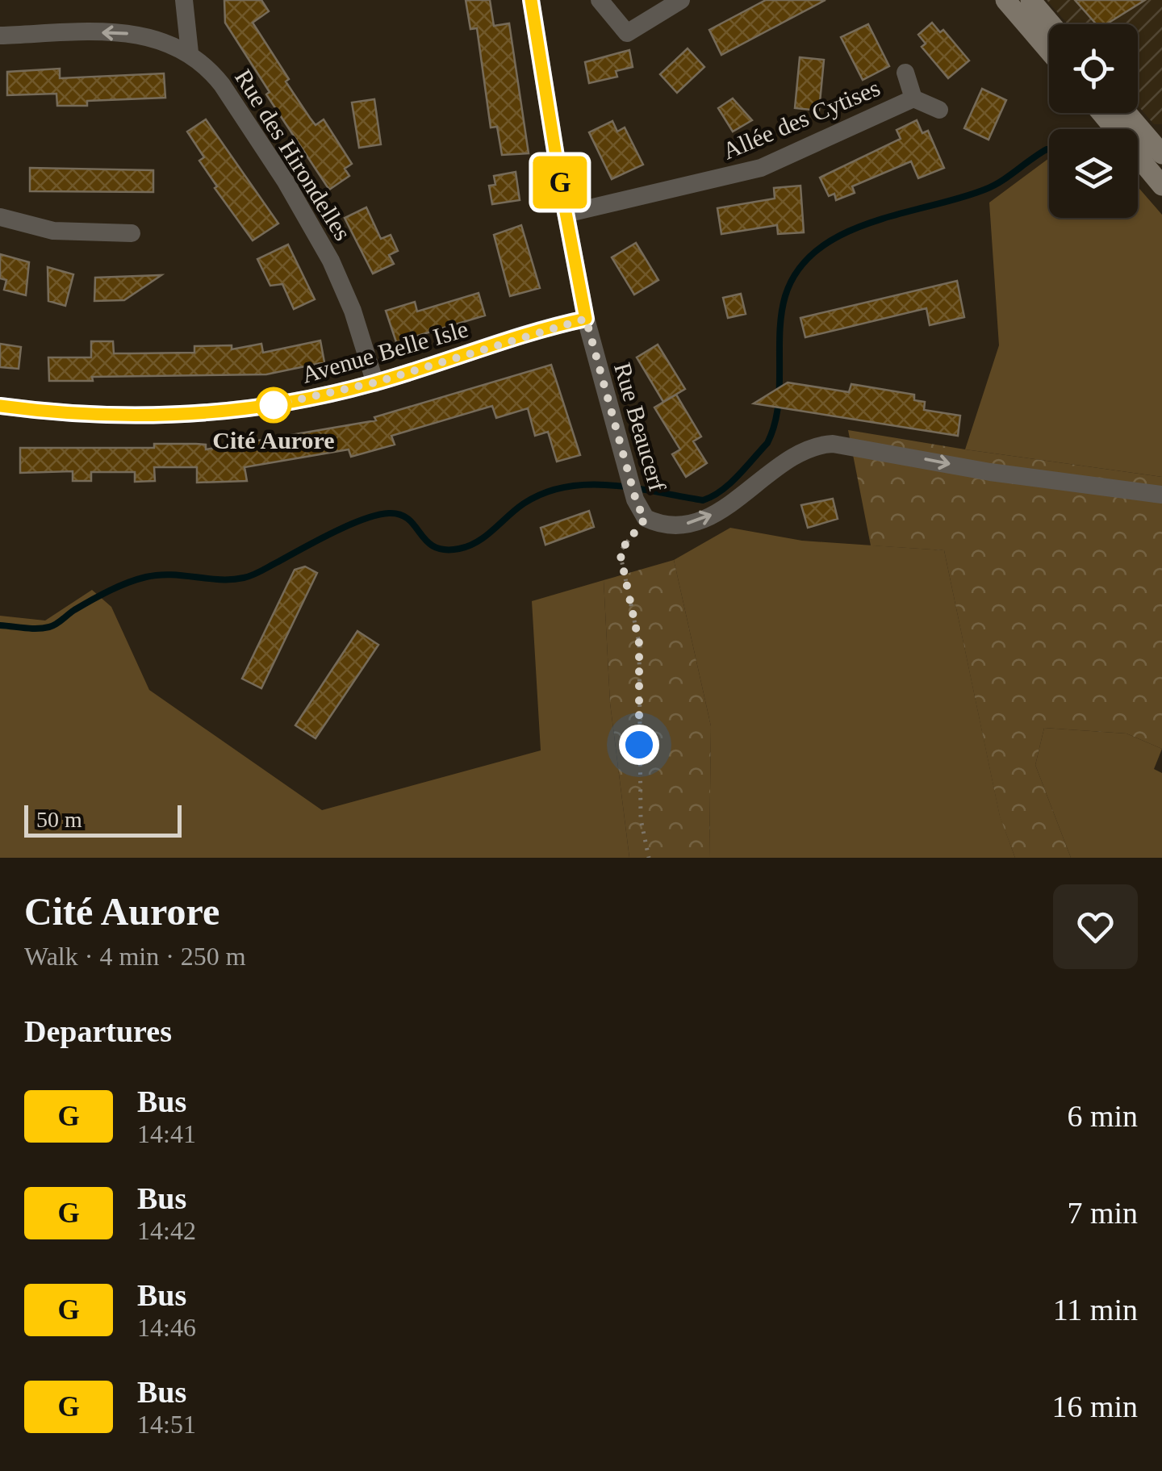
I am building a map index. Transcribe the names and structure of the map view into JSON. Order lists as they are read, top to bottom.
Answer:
{
  "streets": {
    "street": [
      "Allée des Cytises",
      "Rue des Hirondelles",
      "Avenue Belle Isle",
      "Rue Beaucerf"
    ]
  },
  "crossings": [
    ["Allée des Cytises", "Rue Beaucerf"],
    ["Rue des Hirondelles", "Avenue Belle Isle"],
    ["Avenue Belle Isle", "Rue Beaucerf"]
  ],
  "one_way": ["Rue Beaucerf"],
  "places": ["Cité Aurore"],
  "lines": ["bus line G"],
  "scale_bar": "50 m",
  "page": {
    "on_map": "G",
    "scale": "50 m",
    "heading": [
      ["Cité Aurore", "Walk · 4 min · 250 m"],
      "Departures"
    ],
    "list": [
      {
        "mark": "G",
        "name": "Bus",
        "note": "14:41",
        "value": "6 min"
      },
      {
        "mark": "G",
        "name": "Bus",
        "note": "14:42",
        "value": "7 min"
      },
      {
        "mark": "G",
        "name": "Bus",
        "note": "14:46",
        "value": "11 min"
      },
      {
        "mark": "G",
        "name": "Bus",
        "note": "14:51",
        "value": "16 min"
      }
    ]
  }
}
